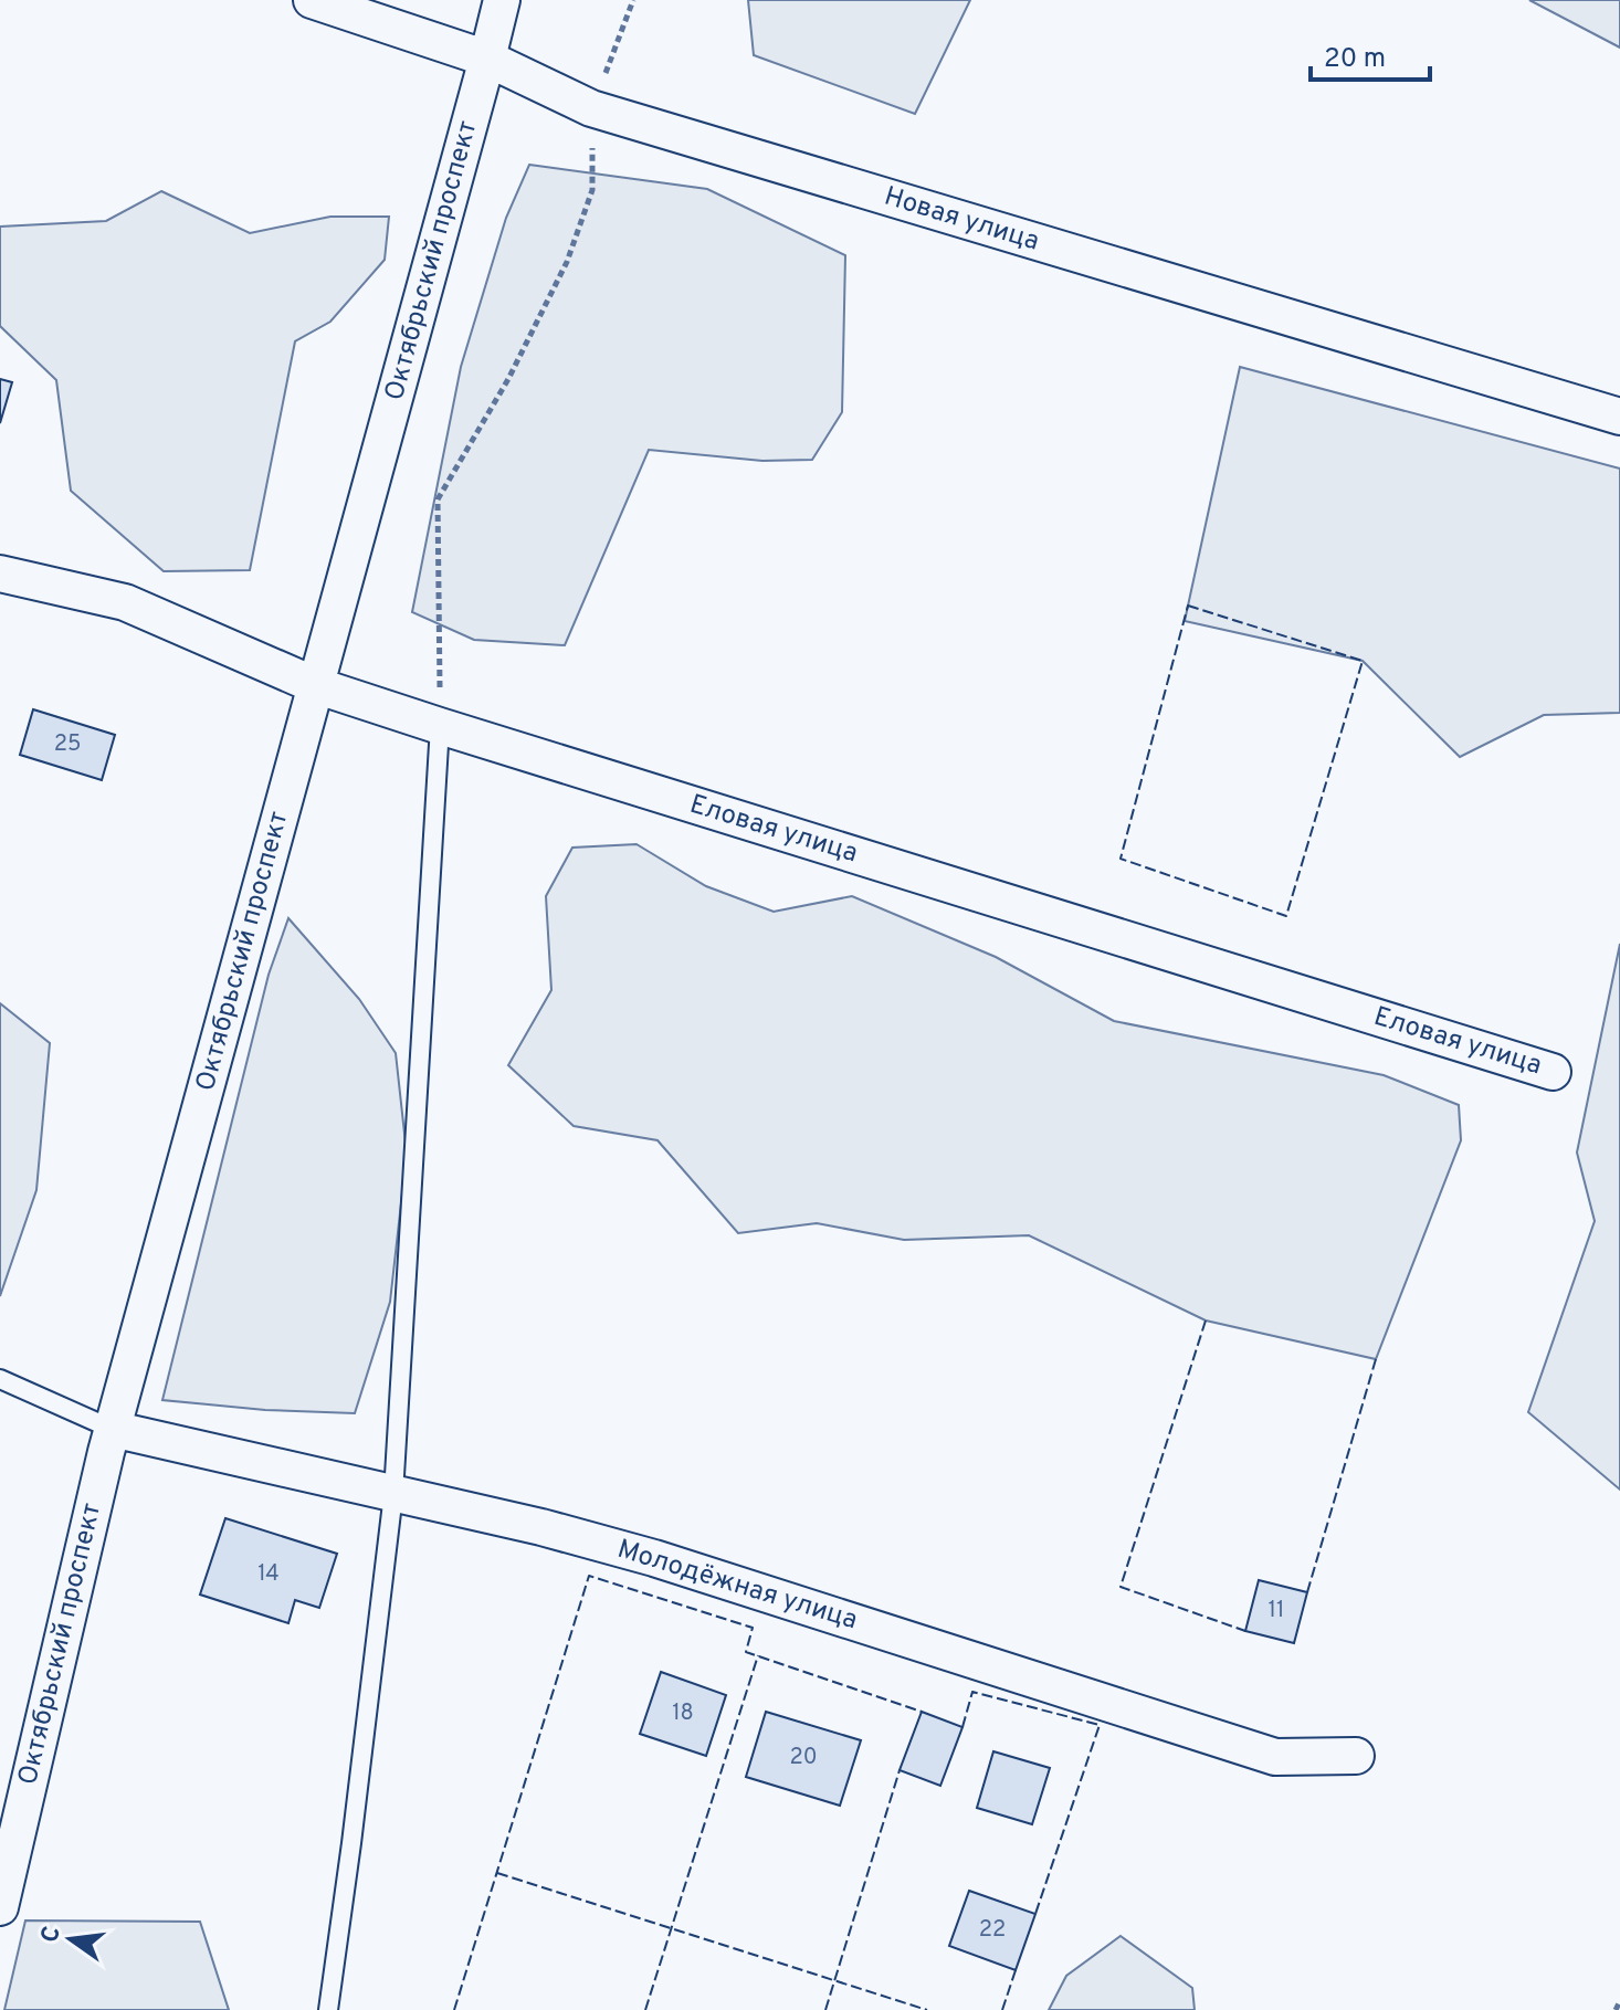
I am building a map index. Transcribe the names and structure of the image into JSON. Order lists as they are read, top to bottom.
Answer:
{
  "streets": {
    "street": [
      "Новая улица",
      "Октябрьский проспект",
      "Еловая улица",
      "Молодёжная улица"
    ]
  },
  "crossings": [
    ["Новая улица", "Октябрьский проспект"],
    ["Октябрьский проспект", "Еловая улица"],
    ["Октябрьский проспект", "Молодёжная улица"]
  ],
  "house_numbers": [
    "25",
    "14",
    "11",
    "18",
    "20",
    "22"
  ],
  "scale_bar": "20 m",
  "north": "left"
}
